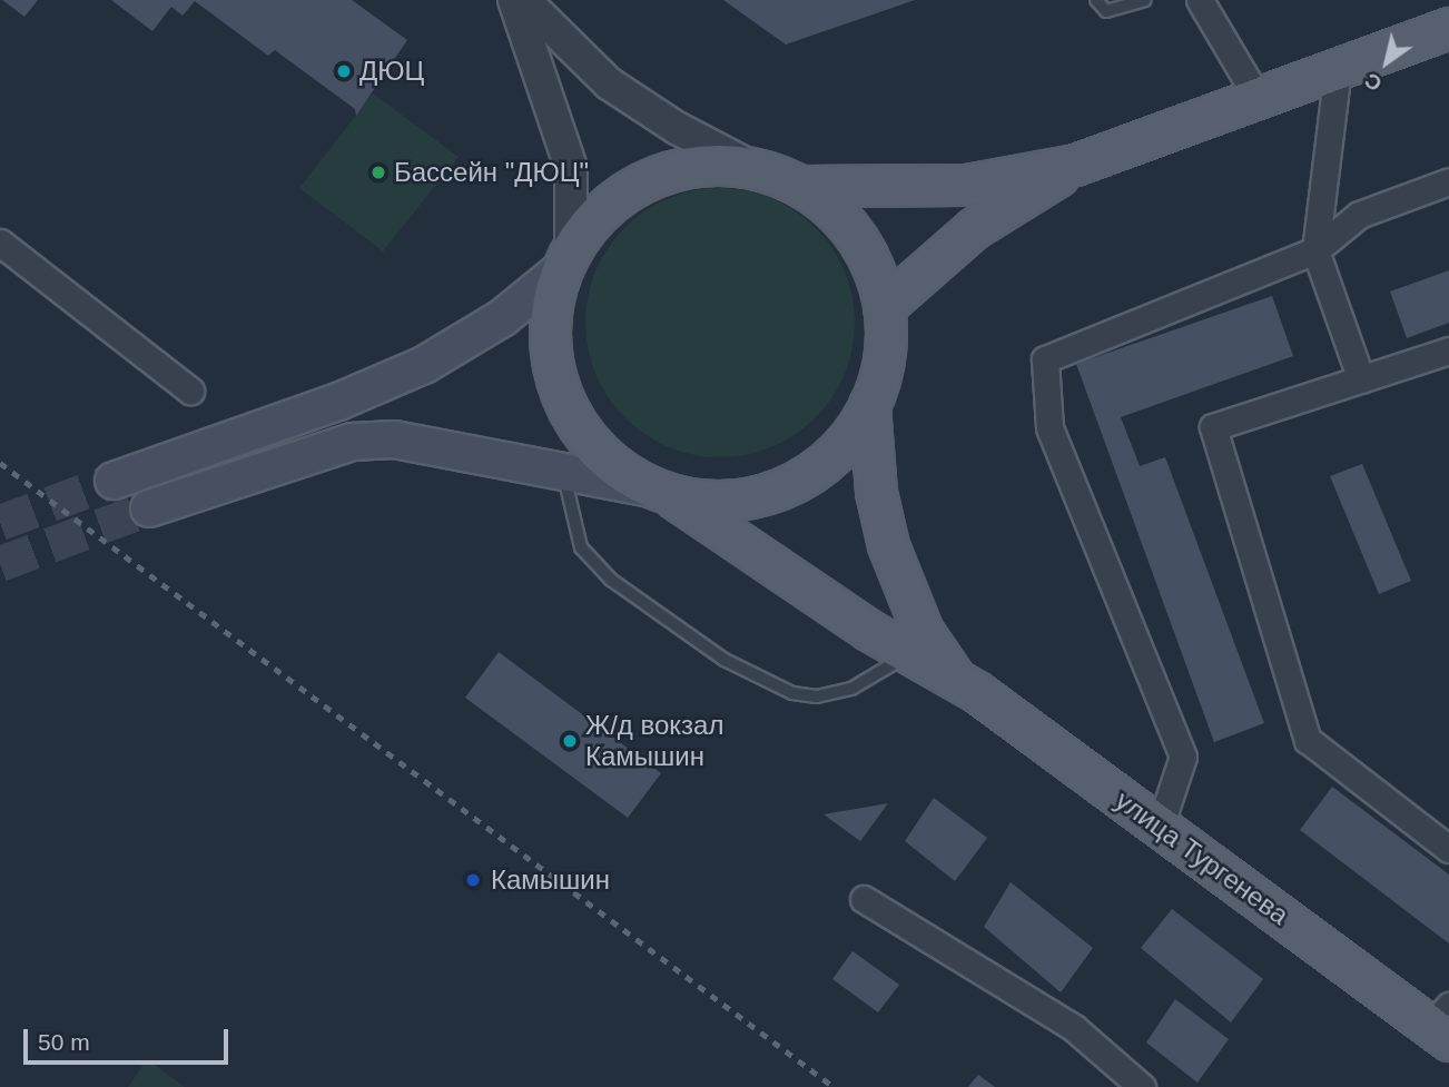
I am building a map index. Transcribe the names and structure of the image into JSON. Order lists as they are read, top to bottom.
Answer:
{
  "streets": {
    "main road": ["улица Тургенева"]
  },
  "places": [
    "ДЮЦ",
    "Бассейн \"ДЮЦ\"",
    "Ж/д вокзал Камышин",
    "Камышин"
  ],
  "scale_bar": "50 m",
  "north": "bottom left"
}
